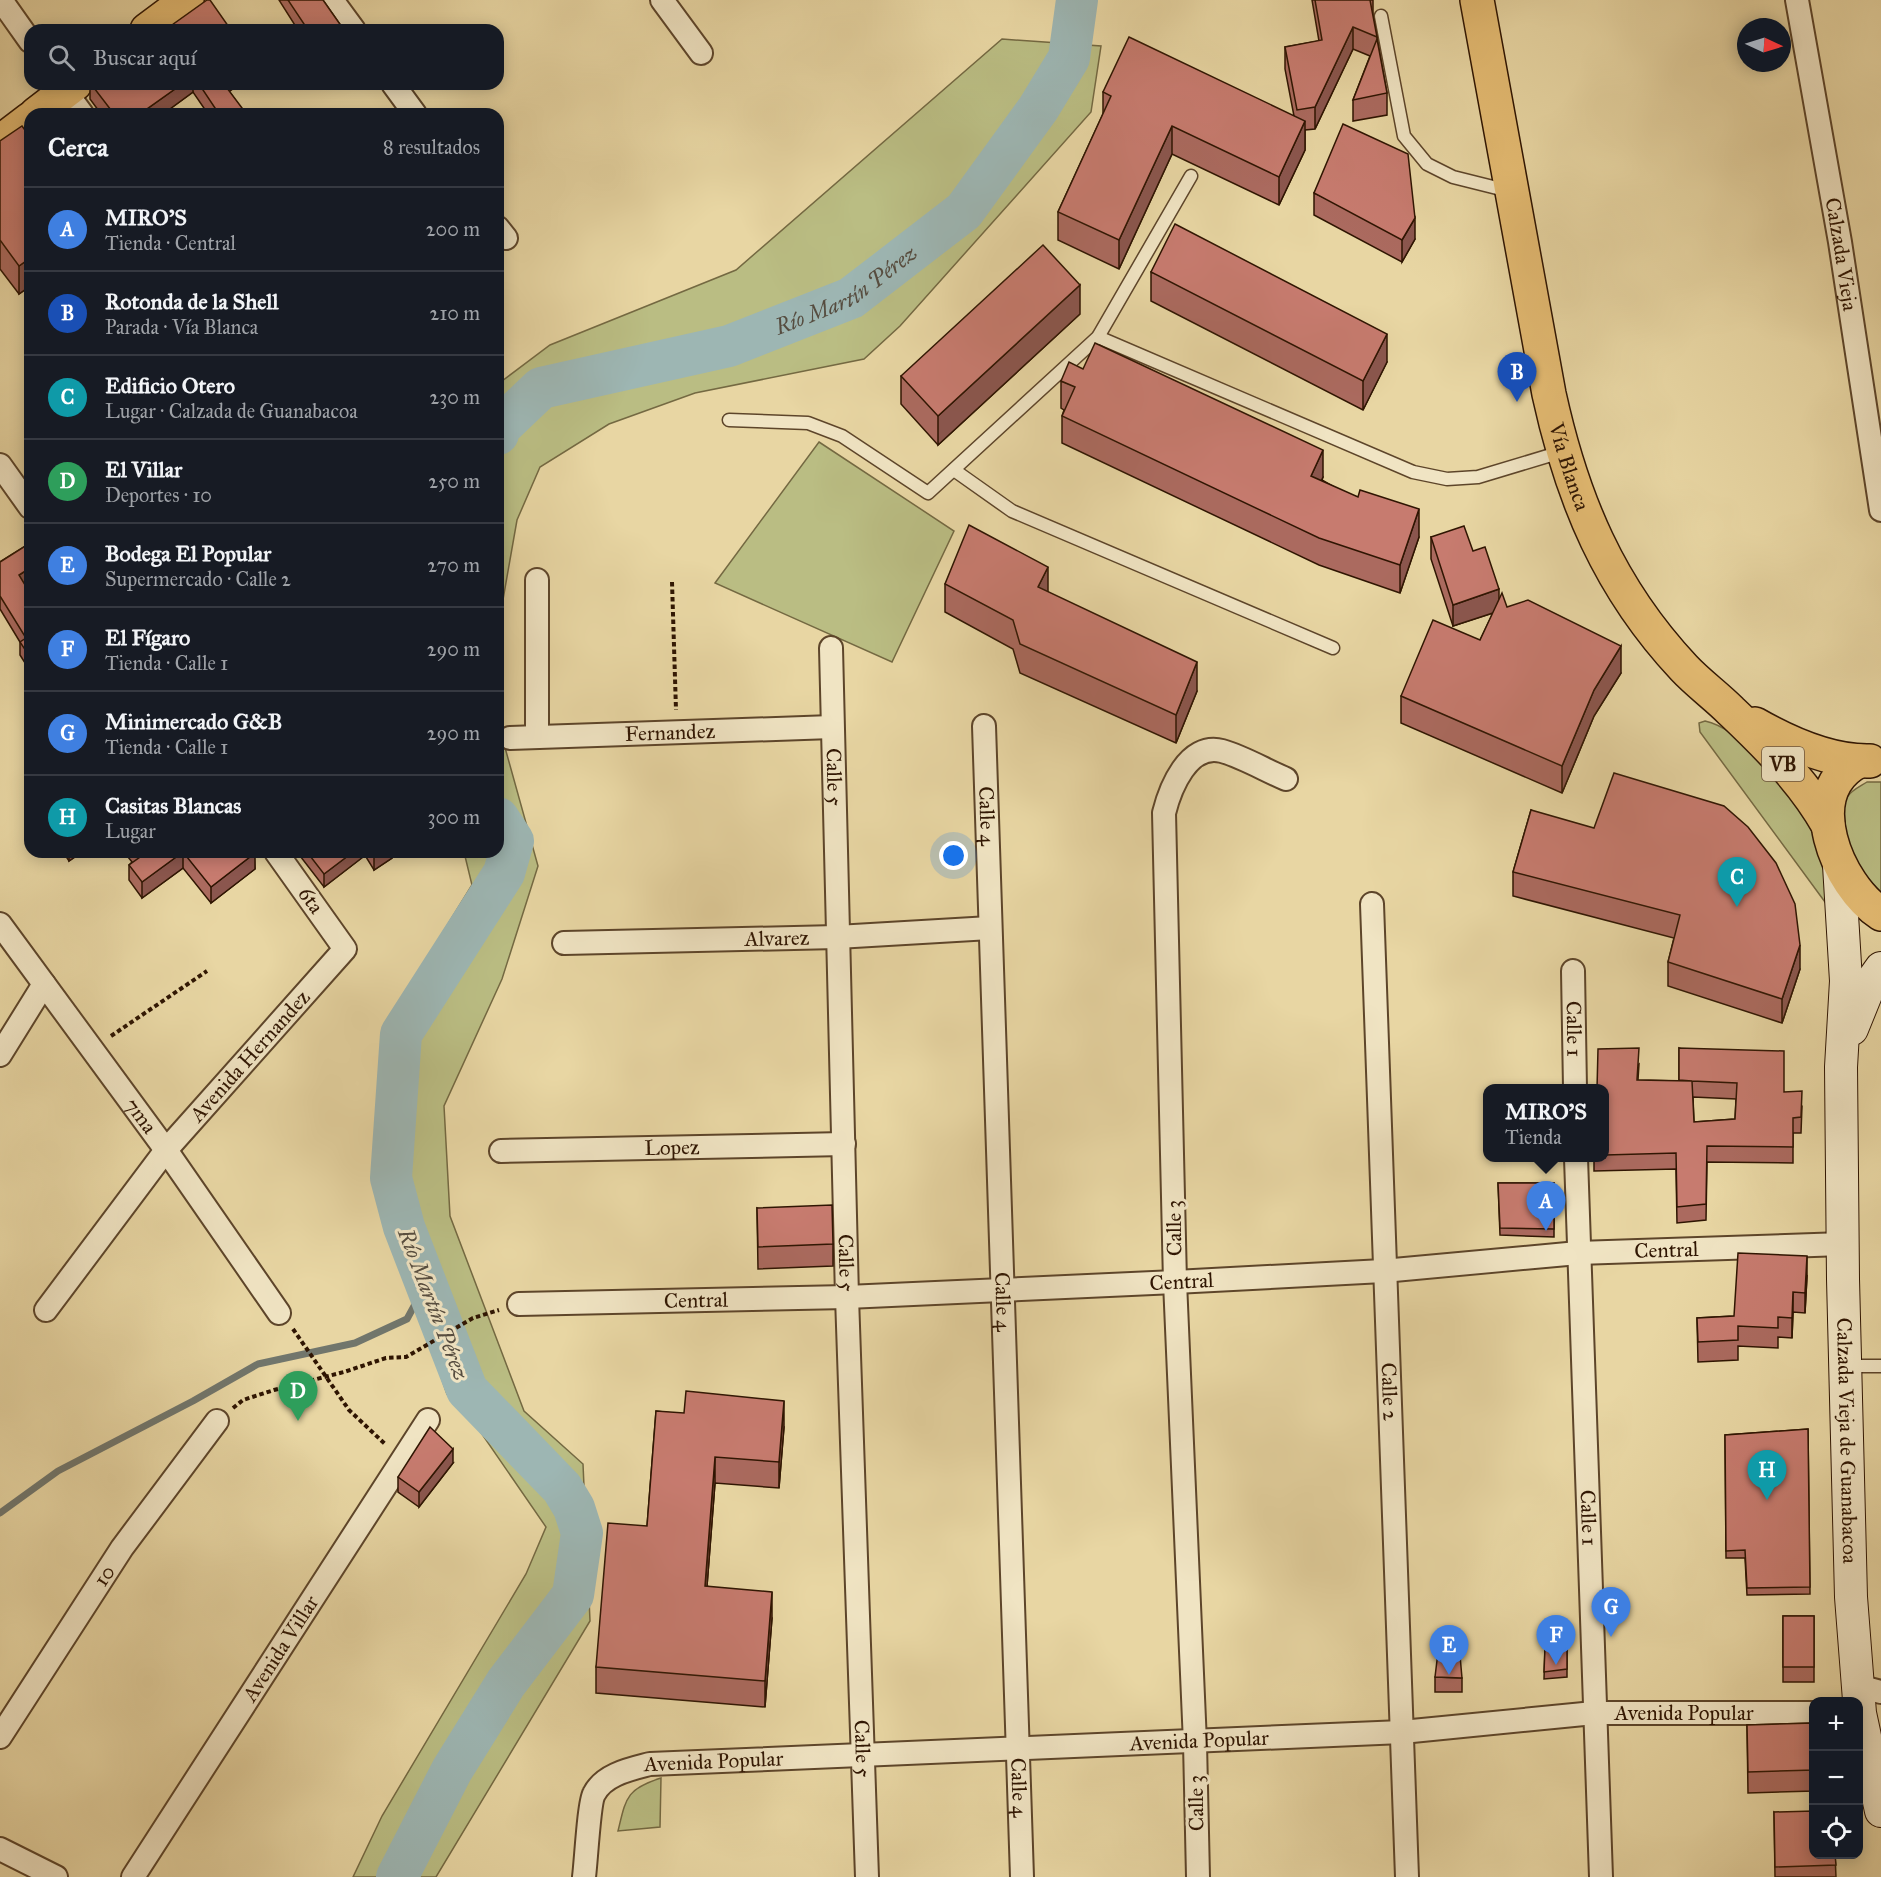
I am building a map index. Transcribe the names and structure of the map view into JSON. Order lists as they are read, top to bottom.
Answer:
{
  "streets": {
    "main road": ["Vía Blanca", "VB", "Calzada Vieja de Guanabacoa"],
    "street": [
      "Calzada Vieja",
      "Fernandez",
      "Calle 5",
      "Calle 4",
      "6ta",
      "Alvarez",
      "Calle 1",
      "Avenida Hernandez",
      "7ma",
      "Lopez",
      "Calle 3",
      "Central",
      "Calle 2",
      "10",
      "Avenida Villar",
      "Avenida Popular"
    ]
  },
  "crossings": [
    ["Vía Blanca", "VB"],
    ["Fernandez", "Calle 5"],
    ["Calle 5", "Alvarez"],
    ["Calle 5", "Lopez"],
    ["Calle 5", "Central"],
    ["Calle 5", "Avenida Popular"],
    ["Calle 4", "Alvarez"],
    ["Calle 4", "Central"],
    ["Calle 4", "Avenida Popular"],
    ["6ta", "Avenida Hernandez"],
    ["Calle 1", "Central"],
    ["Calle 1", "Avenida Popular"],
    ["Avenida Hernandez", "7ma"],
    ["Calle 3", "Central"],
    ["Calle 3", "Avenida Popular"],
    ["Central", "Calle 2"],
    ["Central", "Calzada Vieja de Guanabacoa"],
    ["Calle 2", "Avenida Popular"]
  ],
  "water": ["Río Martín Pérez"],
  "north": "right",
  "page": {
    "search": "Buscar aquí",
    "heading": ["Cerca", "8 resultados"],
    "list": [
      {
        "mark": "A",
        "name": "MIRO'S",
        "note": "Tienda · Central",
        "value": "200 m"
      },
      {
        "mark": "B",
        "name": "Rotonda de la Shell",
        "note": "Parada · Vía Blanca",
        "value": "210 m"
      },
      {
        "mark": "C",
        "name": "Edificio Otero",
        "note": "Lugar · Calzada de Guanabacoa",
        "value": "230 m"
      },
      {
        "mark": "D",
        "name": "El Villar",
        "note": "Deportes · 10",
        "value": "250 m"
      },
      {
        "mark": "E",
        "name": "Bodega El Popular",
        "note": "Supermercado · Calle 2",
        "value": "270 m"
      },
      {
        "mark": "F",
        "name": "El Fígaro",
        "note": "Tienda · Calle 1",
        "value": "290 m"
      },
      {
        "mark": "G",
        "name": "Minimercado G&B",
        "note": "Tienda · Calle 1",
        "value": "290 m"
      },
      {
        "mark": "H",
        "name": "Casitas Blancas",
        "note": "Lugar",
        "value": "300 m"
      }
    ],
    "pins": [
      "B",
      "C",
      "A",
      "D",
      "H",
      "G",
      "F",
      "E"
    ],
    "popup": ["MIRO'S", "Tienda"],
    "map_buttons": ["+", "−"]
  }
}
